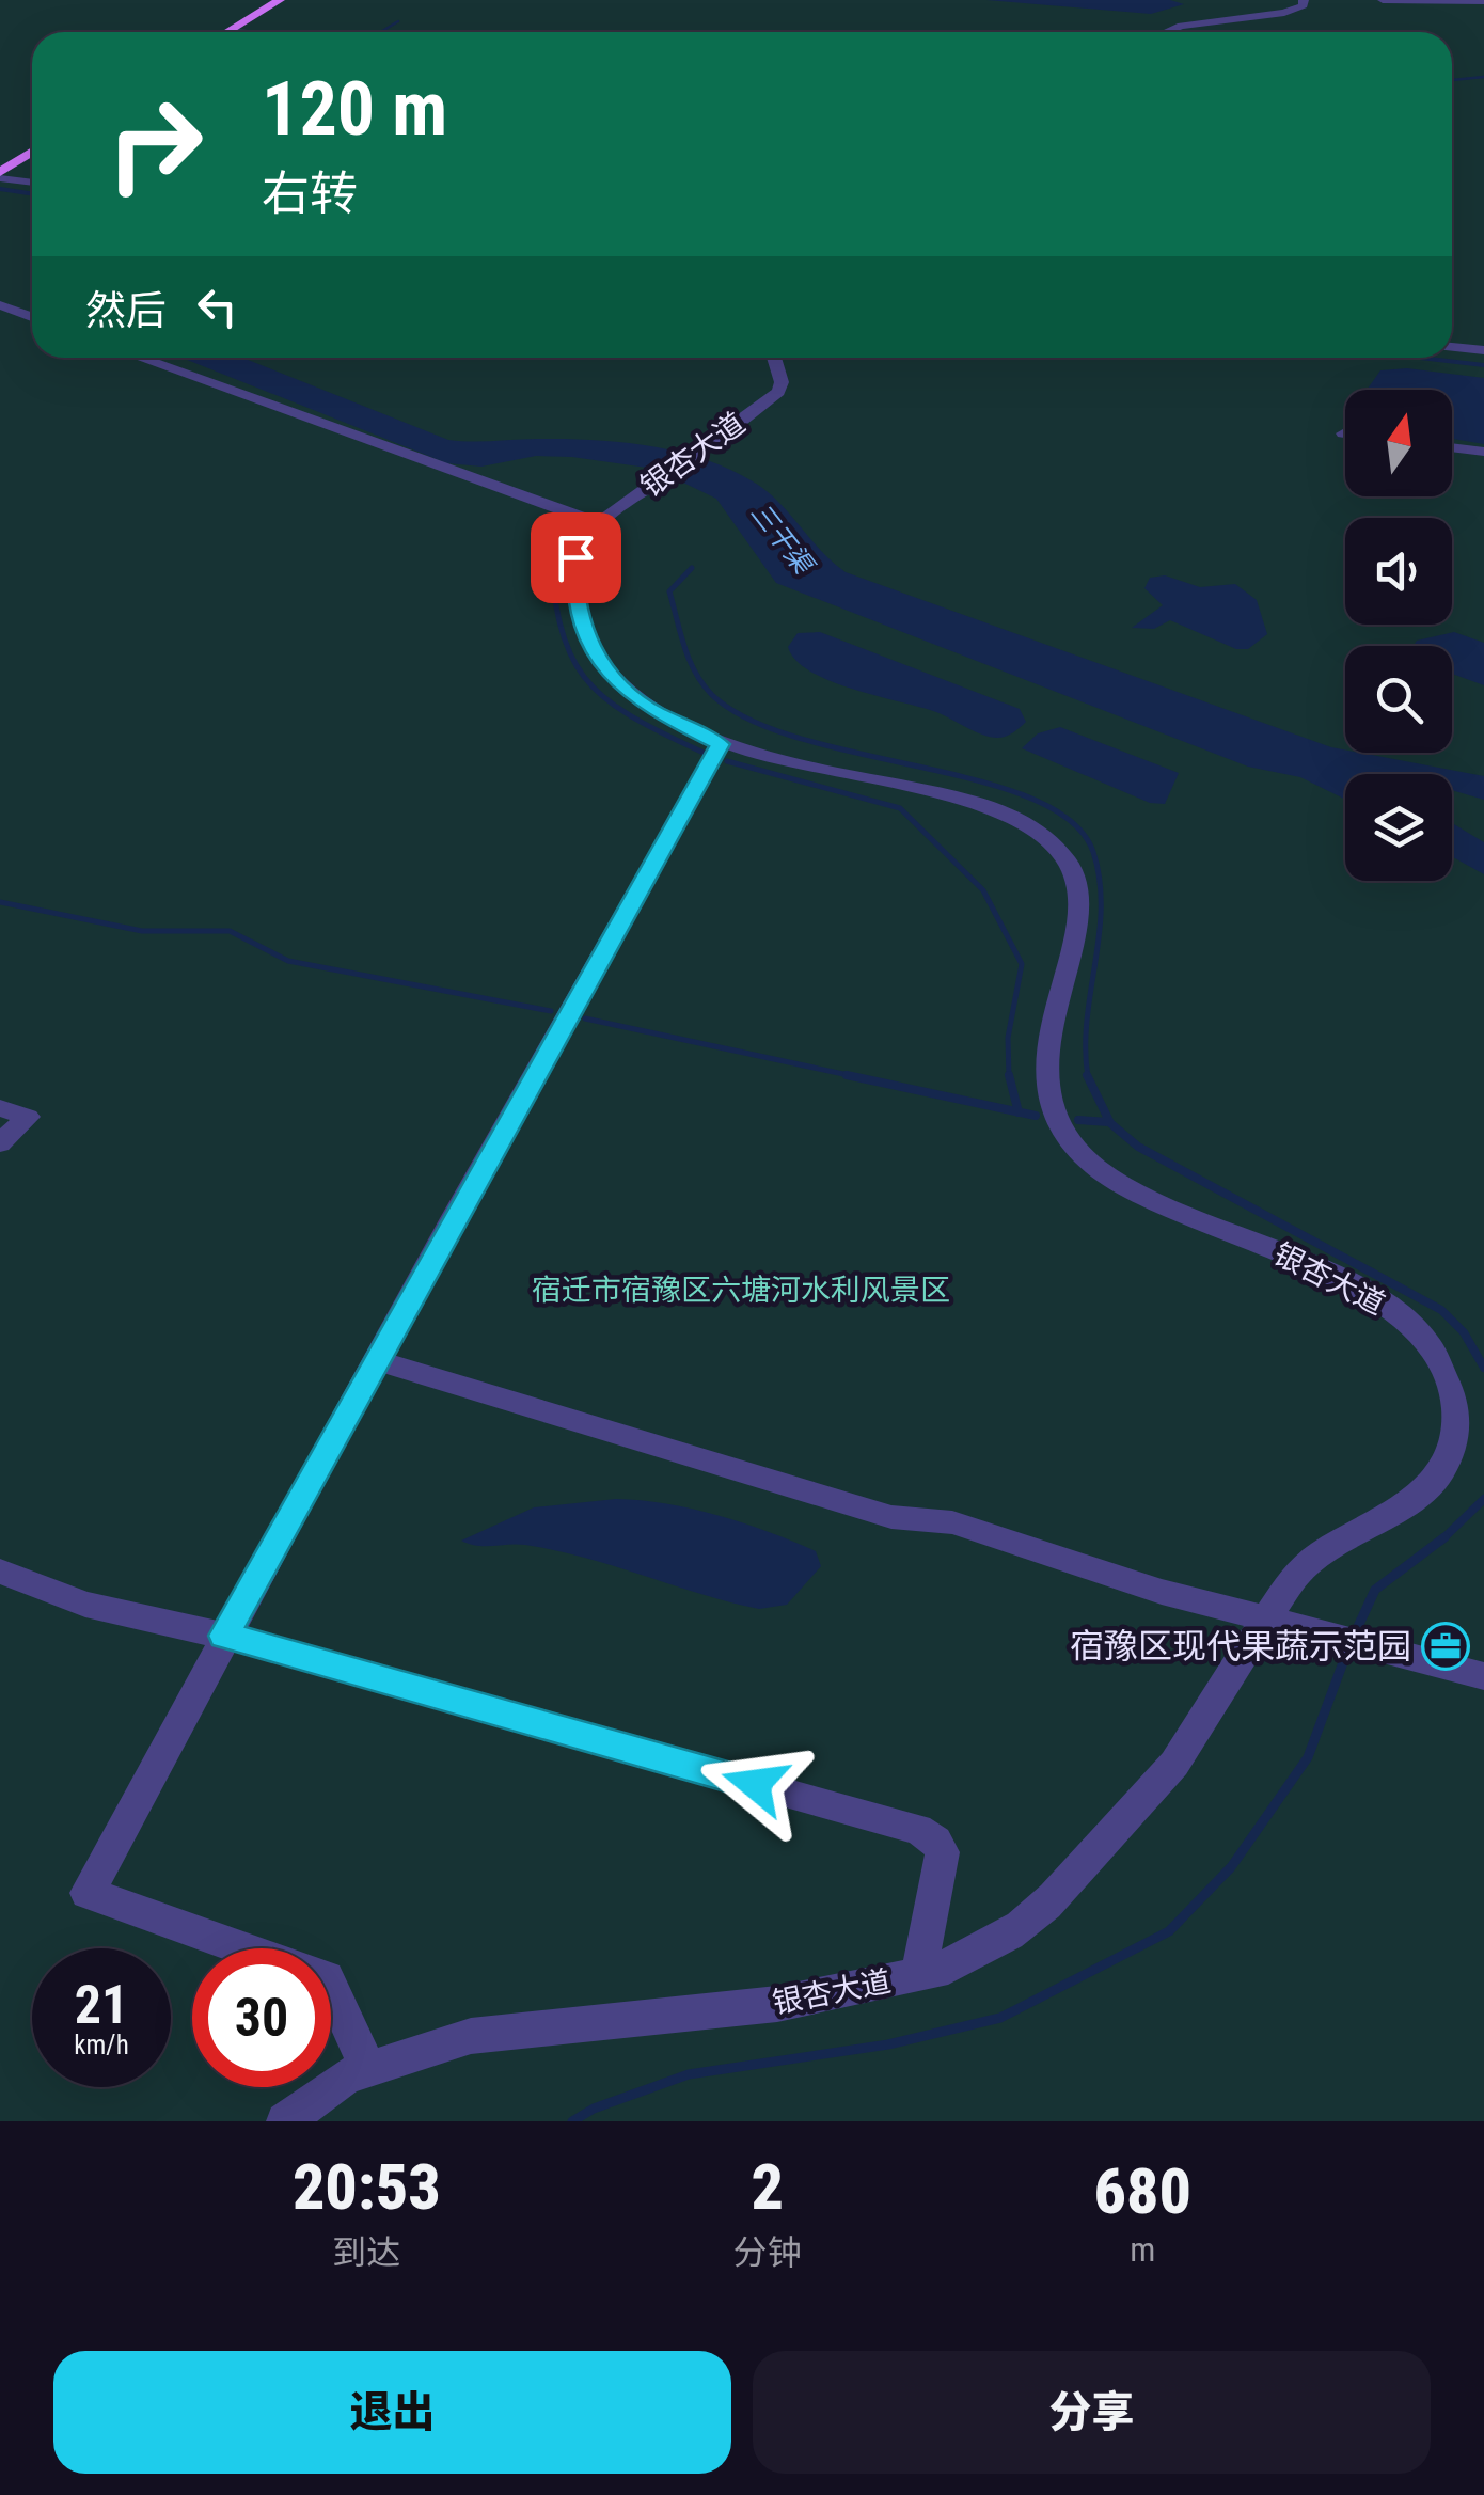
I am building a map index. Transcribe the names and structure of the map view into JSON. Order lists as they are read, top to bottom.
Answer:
{
  "streets": {
    "street": ["银杏大道"]
  },
  "water": ["三干渠"],
  "parks": ["宿迁市宿豫区六塘河水利风景区"],
  "places": {
    "office": ["宿豫区现代果蔬示范园"]
  },
  "north": "top",
  "page": {
    "turn": ["120 m", "右转"],
    "then": "然后",
    "speed": "21 km/h",
    "limit": "30",
    "eta": [
      "20:53",
      "到达",
      "2",
      "分钟",
      "680",
      "m"
    ],
    "buttons": ["退出", "分享"]
  }
}
